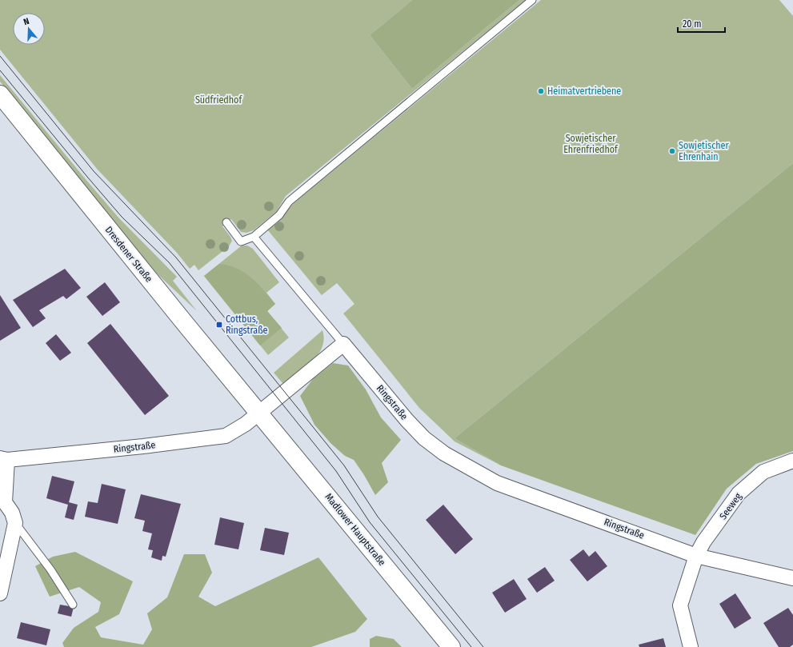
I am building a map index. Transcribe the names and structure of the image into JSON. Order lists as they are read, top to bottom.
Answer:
{
  "streets": {
    "main road": ["Dresdener Straße", "Madlower Hauptstraße"],
    "street": ["Ringstraße", "Seeweg"]
  },
  "crossings": [
    ["Dresdener Straße", "Ringstraße"],
    ["Dresdener Straße", "Madlower Hauptstraße"],
    ["Ringstraße", "Seeweg"],
    ["Ringstraße", "Madlower Hauptstraße"]
  ],
  "parks": ["Südfriedhof", "Sowjetischer Ehrenfriedhof"],
  "places": {
    "other": ["Heimatvertriebene", "Sowjetischer Ehrenhain"],
    "transit": ["Cottbus, Ringstraße"]
  },
  "scale_bar": "20 m",
  "north": "top"
}
